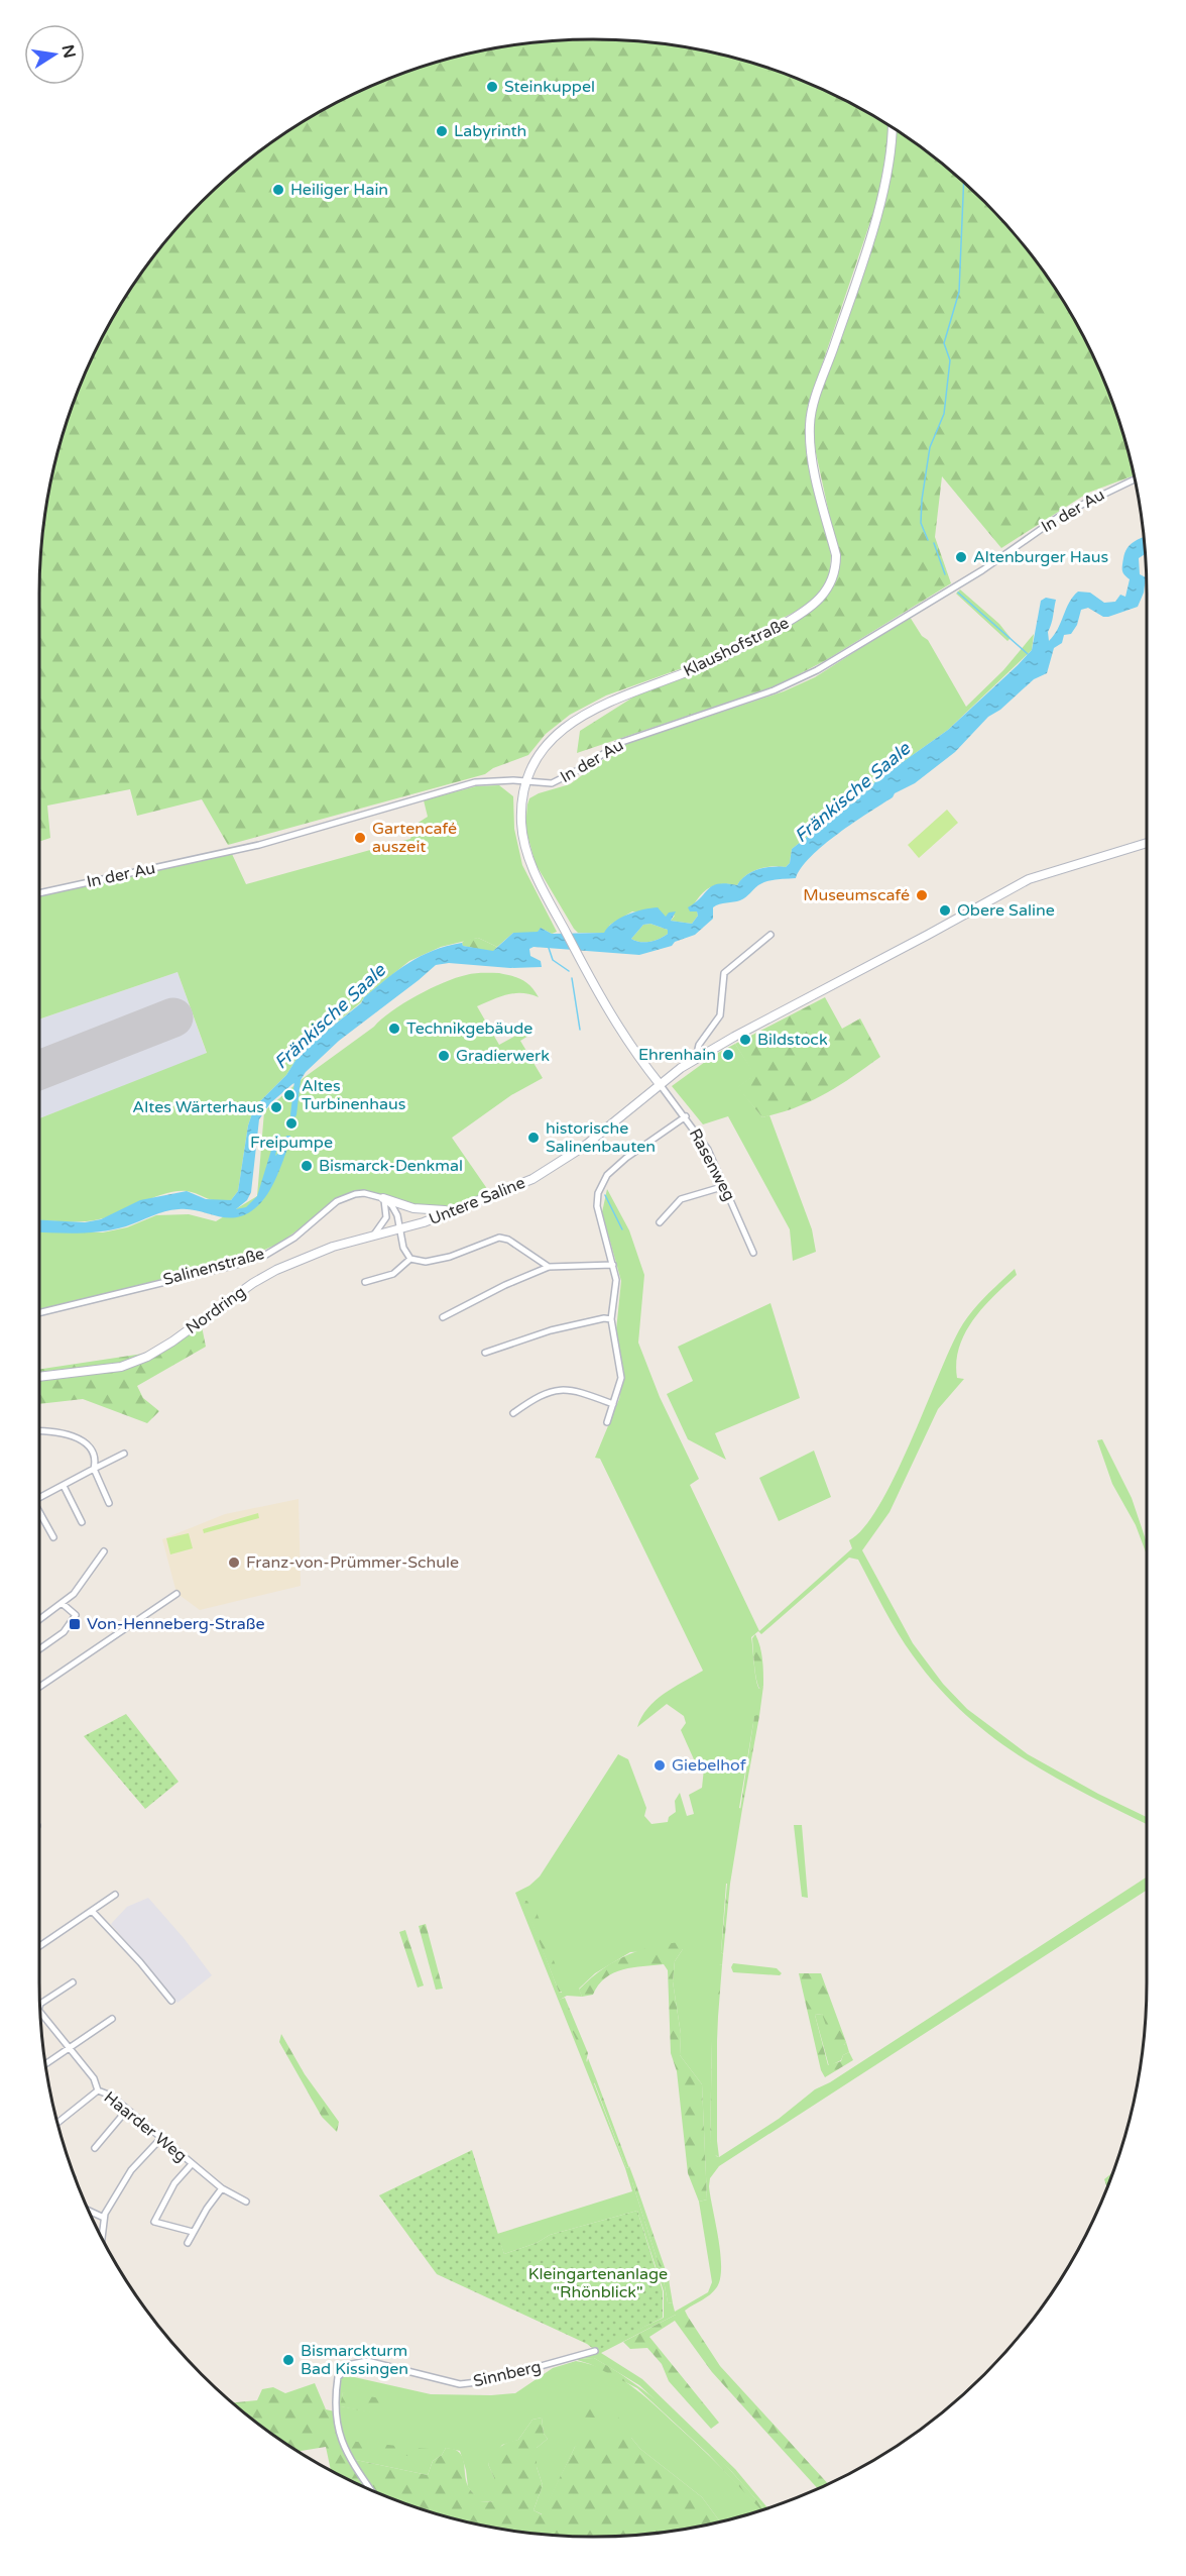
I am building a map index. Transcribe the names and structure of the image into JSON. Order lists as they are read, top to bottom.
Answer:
{
  "streets": {
    "main road": ["Klaushofstraße", "Untere Saline", "Nordring"],
    "street": [
      "In der Au",
      "Rasenweg",
      "Salinenstraße",
      "Haarder Weg",
      "Sinnberg"
    ]
  },
  "crossings": [
    ["In der Au", "Klaushofstraße"],
    ["Klaushofstraße", "Rasenweg"],
    ["Klaushofstraße", "Untere Saline"],
    ["Rasenweg", "Untere Saline"],
    ["Untere Saline", "Nordring"]
  ],
  "water": ["Fränkische Saale"],
  "parks": ["Kleingartenanlage \"Rhönblick\""],
  "places": {
    "other": [
      "Steinkuppel",
      "Labyrinth",
      "Heiliger Hain",
      "Altenburger Haus",
      "Gartencafé auszeit",
      "Museumscafé",
      "Obere Saline",
      "Technikgebäude",
      "Bildstock",
      "Ehrenhain",
      "Gradierwerk",
      "Altes Turbinenhaus",
      "Altes Wärterhaus",
      "Freipumpe",
      "historische Salinenbauten",
      "Bismarck-Denkmal",
      "Franz-von-Prümmer-Schule",
      "Giebelhof",
      "Bismarckturm Bad Kissingen"
    ],
    "transit": ["Von-Henneberg-Straße"]
  },
  "north": "right"
}
